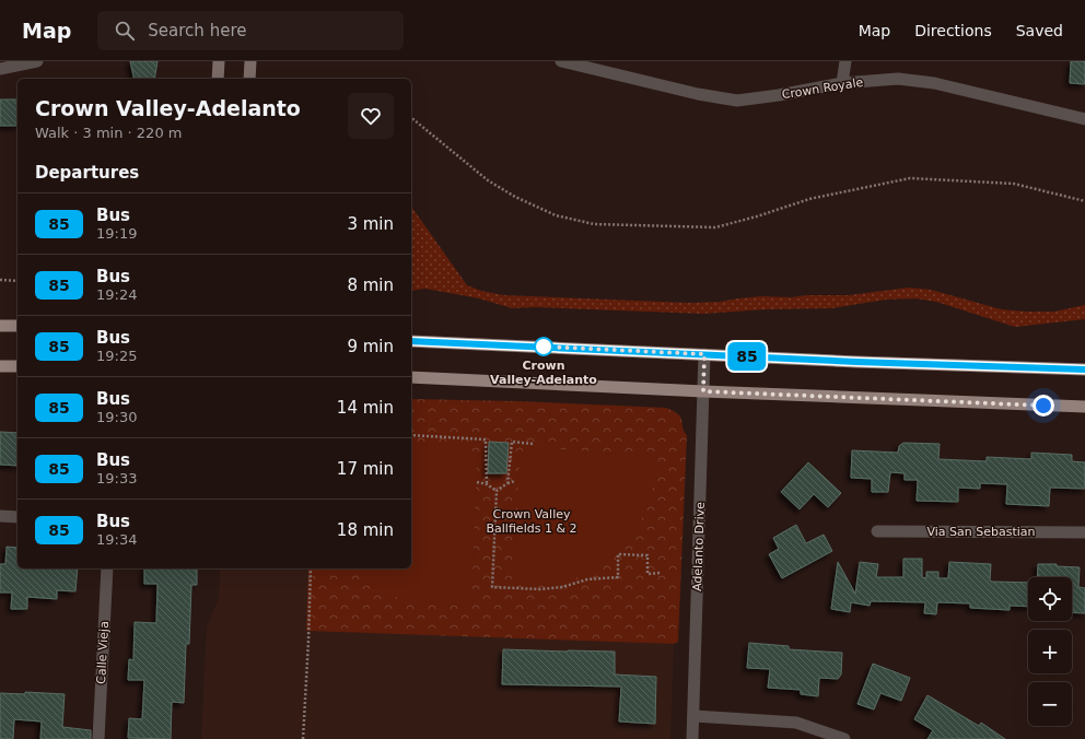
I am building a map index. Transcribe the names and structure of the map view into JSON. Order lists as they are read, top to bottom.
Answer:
{
  "streets": {
    "street": [
      "Crown Royale",
      "Via San Sebastian",
      "Adelanto Drive",
      "Calle Vieja"
    ]
  },
  "parks": ["Crown Valley Ballfields 1 & 2"],
  "places": ["Crown Valley-Adelanto"],
  "lines": ["bus line 85"],
  "page": {
    "header": "Map",
    "search": "Search here",
    "nav": ["Map", "Directions", "Saved"],
    "on_map": "85",
    "heading": [
      ["Crown Valley-Adelanto", "Walk · 3 min · 220 m"],
      "Departures"
    ],
    "list": [
      {
        "mark": "85",
        "name": "Bus",
        "note": "19:19",
        "value": "3 min"
      },
      {
        "mark": "85",
        "name": "Bus",
        "note": "19:24",
        "value": "8 min"
      },
      {
        "mark": "85",
        "name": "Bus",
        "note": "19:25",
        "value": "9 min"
      },
      {
        "mark": "85",
        "name": "Bus",
        "note": "19:30",
        "value": "14 min"
      },
      {
        "mark": "85",
        "name": "Bus",
        "note": "19:33",
        "value": "17 min"
      },
      {
        "mark": "85",
        "name": "Bus",
        "note": "19:34",
        "value": "18 min"
      }
    ],
    "map_buttons": ["+", "−"]
  }
}
